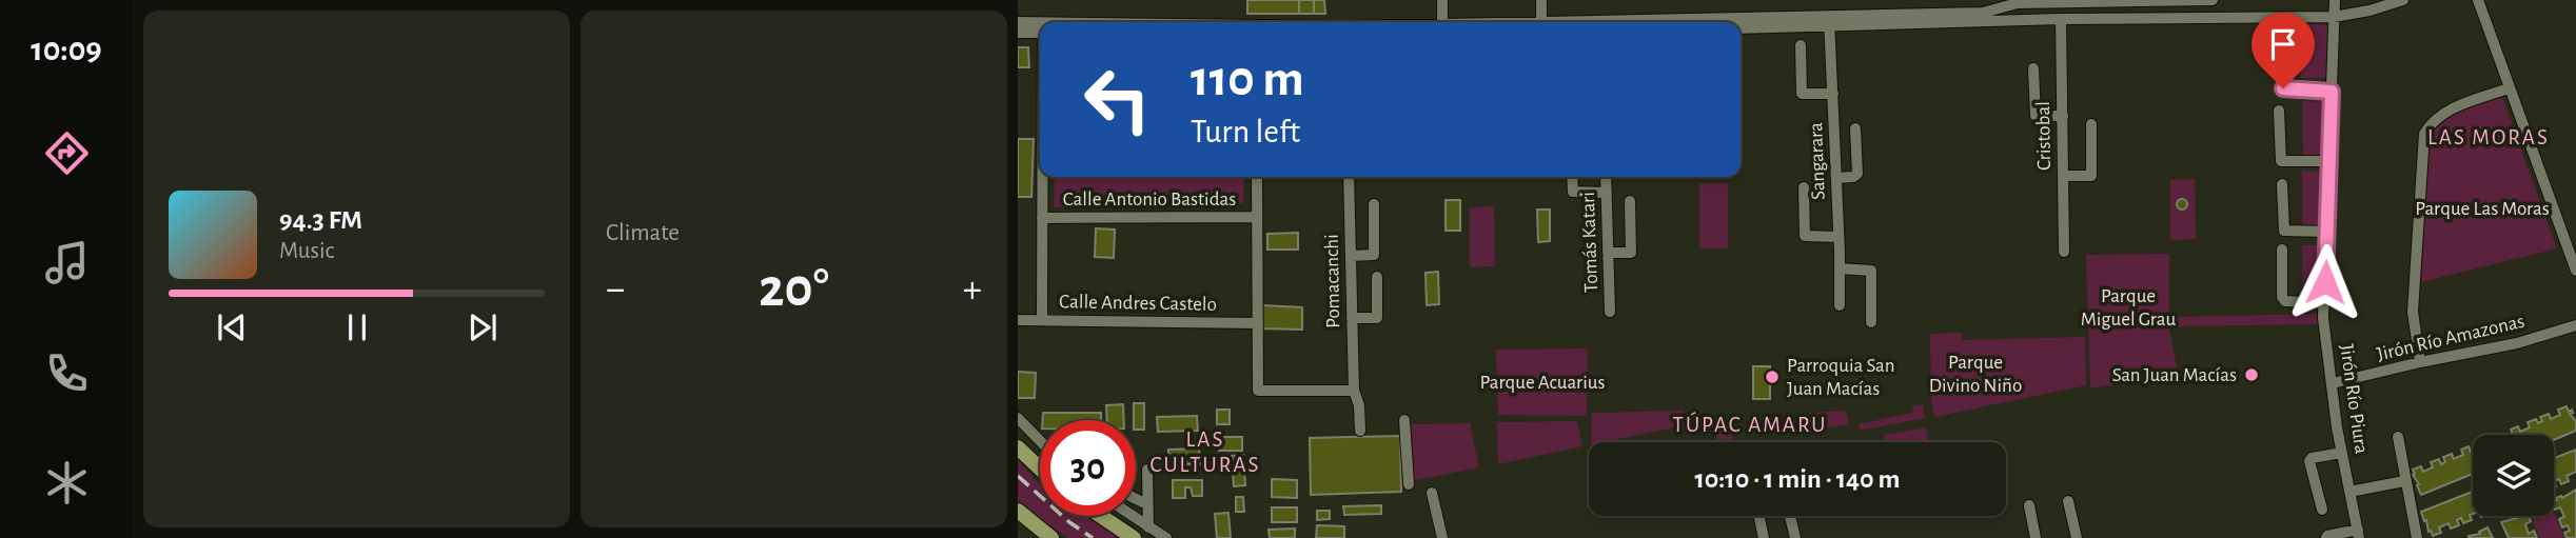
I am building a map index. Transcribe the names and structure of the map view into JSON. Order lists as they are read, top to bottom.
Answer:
{
  "streets": {
    "street": [
      "Cristobal",
      "Sangarara",
      "Calle Antonio Bastidas",
      "Tomás Katari",
      "Pomacanchi",
      "Calle Andres Castelo",
      "Jirón Río Amazonas",
      "Jirón Río Piura"
    ]
  },
  "crossings": [
    ["Jirón Río Amazonas", "Jirón Río Piura"]
  ],
  "districts": ["LAS MORAS", "TÚPAC AMARU", "LAS CULTURAS"],
  "parks": [
    "Parque Las Moras",
    "Parque Miguel Grau",
    "Parque Divino Niño",
    "Parque Acuarius"
  ],
  "places": ["San Juan Macías", "Parroquia San Juan Macías"],
  "page": {
    "tabs": "10:09",
    "tile": "Climate",
    "turn": ["110 m", "Turn left"],
    "song": ["94.3 FM", "Music"],
    "heat": ["−", "20°", "+"],
    "limit": "30",
    "trip": "10:10 · 1 min · 140 m"
  }
}
